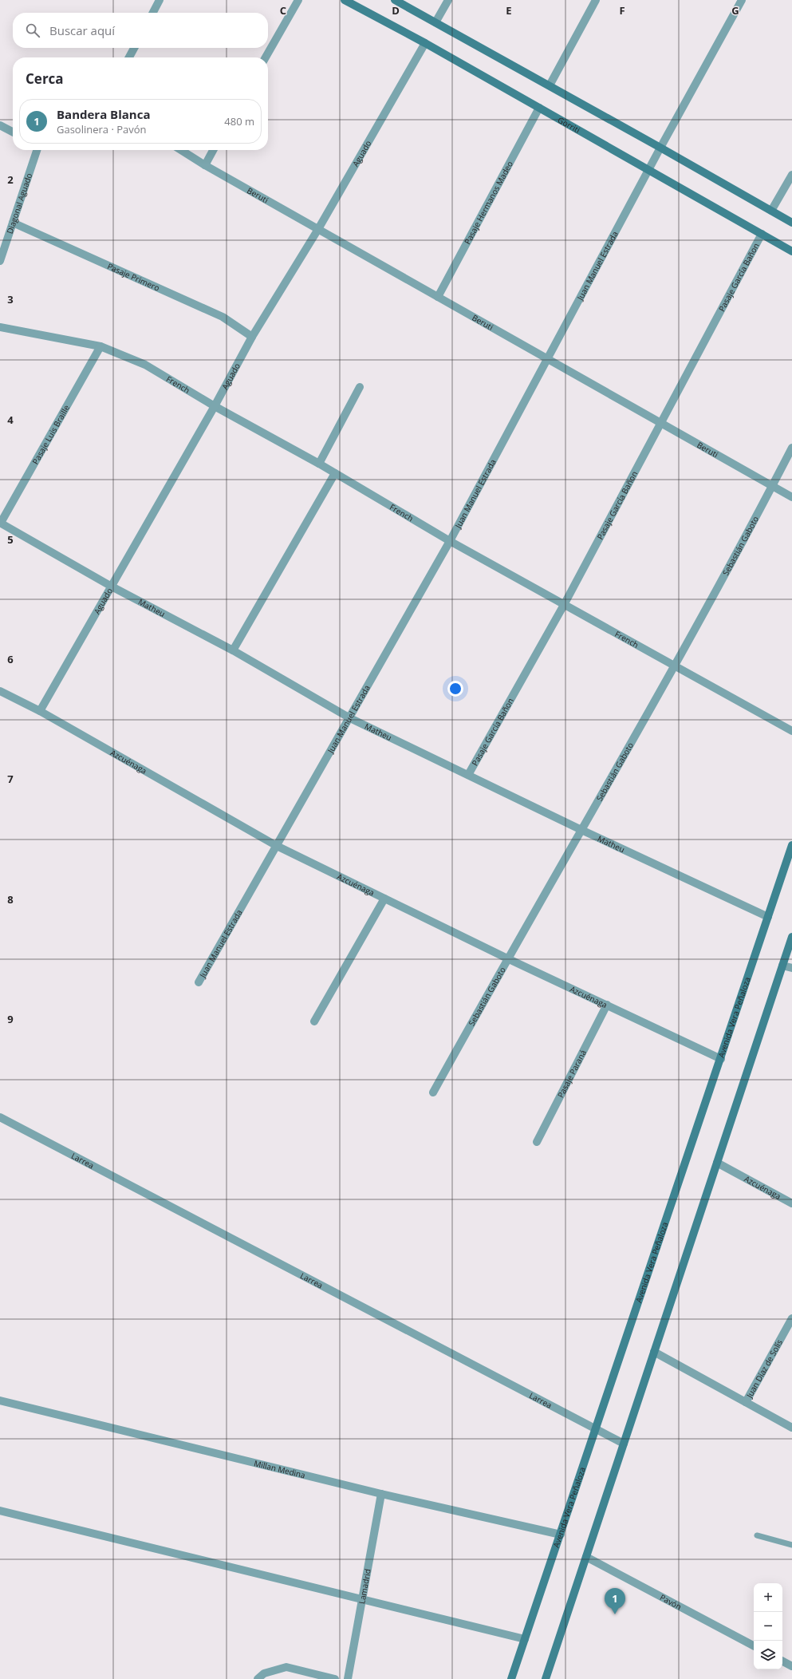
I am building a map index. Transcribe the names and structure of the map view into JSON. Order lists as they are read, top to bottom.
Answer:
{
  "streets": {
    "main road": ["Gorriti", "Avenida Vera Peñaloza"],
    "street": [
      "Aguado",
      "Beruti",
      "Pasaje Hermanos Madeo",
      "Diagonal Aguado",
      "Juan Manuel Estrada",
      "Pasaje Primero",
      "Pasaje García Bañon",
      "French",
      "Pasaje Luis Braille",
      "Sebastián Gaboto",
      "Matheu",
      "Azcuénaga",
      "Pasaje Paraná",
      "Larrea",
      "Juan Díaz de Solís",
      "Millan Medina",
      "Lamadrid",
      "Pavón"
    ]
  },
  "crossings": [
    ["Gorriti", "Aguado"],
    ["Gorriti", "Pasaje Hermanos Madeo"],
    ["Gorriti", "Juan Manuel Estrada"],
    ["Gorriti", "Pasaje García Bañon"],
    ["Aguado", "Beruti"],
    ["Aguado", "Pasaje Primero"],
    ["Aguado", "French"],
    ["Aguado", "Matheu"],
    ["Aguado", "Azcuénaga"],
    ["Beruti", "Pasaje Hermanos Madeo"],
    ["Beruti", "Juan Manuel Estrada"],
    ["Beruti", "Pasaje García Bañon"],
    ["Beruti", "Sebastián Gaboto"],
    ["Diagonal Aguado", "Pasaje Primero"],
    ["Juan Manuel Estrada", "French"],
    ["Juan Manuel Estrada", "Matheu"],
    ["Juan Manuel Estrada", "Azcuénaga"],
    ["Pasaje García Bañon", "French"],
    ["Pasaje García Bañon", "Matheu"],
    ["French", "Pasaje Luis Braille"],
    ["French", "Sebastián Gaboto"],
    ["Pasaje Luis Braille", "Matheu"],
    ["Sebastián Gaboto", "Matheu"],
    ["Sebastián Gaboto", "Azcuénaga"],
    ["Matheu", "Avenida Vera Peñaloza"],
    ["Azcuénaga", "Avenida Vera Peñaloza"],
    ["Azcuénaga", "Pasaje Paraná"],
    ["Avenida Vera Peñaloza", "Larrea"],
    ["Avenida Vera Peñaloza", "Millan Medina"],
    ["Millan Medina", "Lamadrid"]
  ],
  "page": {
    "search": "Buscar aquí",
    "heading": "Cerca",
    "list": [
      {
        "mark": "1",
        "name": "Bandera Blanca",
        "note": "Gasolinera · Pavón",
        "value": "480 m"
      }
    ],
    "map_buttons": ["+", "−"],
    "pins": "1"
  },
  "grid": {
    "columns": [
      "C",
      "D",
      "E",
      "F",
      "G"
    ],
    "rows": [
      "2",
      "3",
      "4",
      "5",
      "6",
      "7",
      "8",
      "9"
    ]
  }
}
